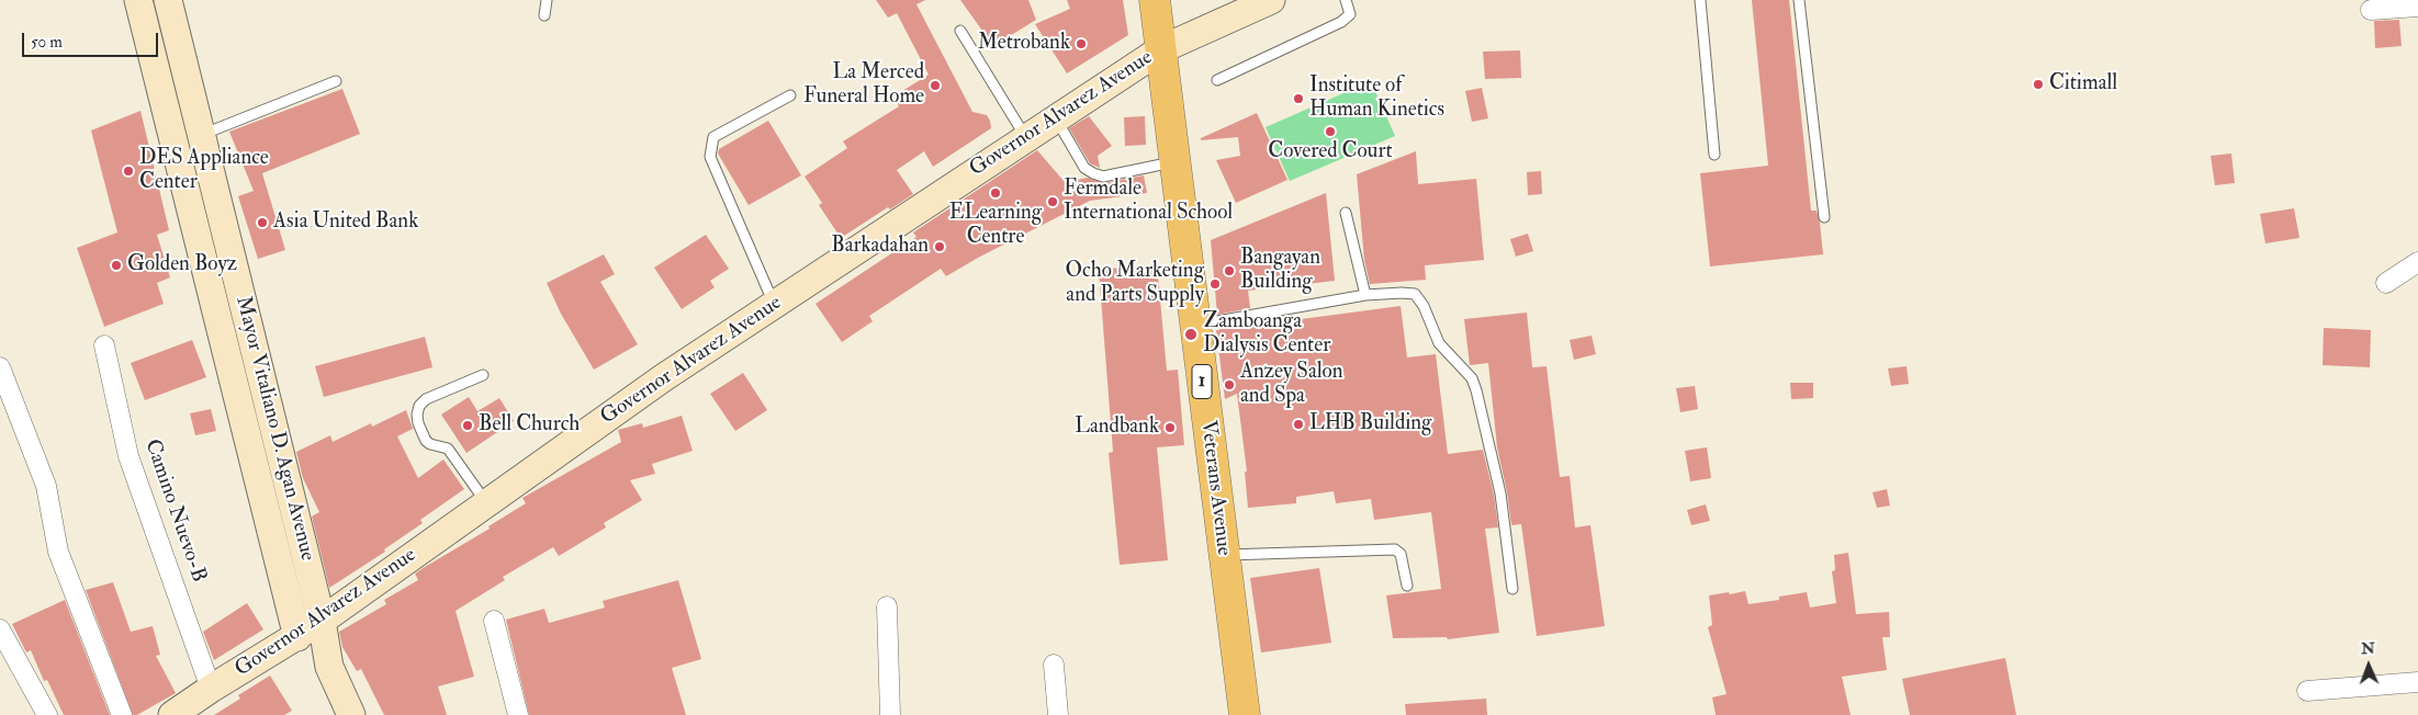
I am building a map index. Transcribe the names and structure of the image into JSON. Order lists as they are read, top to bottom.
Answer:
{
  "streets": {
    "main road": [
      "Governor Alvarez Avenue",
      "1",
      "Mayor Vitaliano D. Agan Avenue",
      "Veterans Avenue"
    ],
    "street": ["Camino Nuevo-B"]
  },
  "crossings": [
    ["Governor Alvarez Avenue", "Mayor Vitaliano D. Agan Avenue"],
    ["Governor Alvarez Avenue", "Veterans Avenue"],
    ["Governor Alvarez Avenue", "Camino Nuevo-B"]
  ],
  "places": [
    "Metrobank",
    "Citimall",
    "La Merced Funeral Home",
    "Institute of Human Kinetics",
    "Covered Court",
    "DES Appliance Center",
    "ELearning Centre",
    "Fermdale International School",
    "Asia United Bank",
    "Barkadahan",
    "Golden Boyz",
    "Bangayan Building",
    "Ocho Marketing and Parts Supply",
    "Zamboanga Dialysis Center",
    "Anzey Salon and Spa",
    "LHB Building",
    "Bell Church",
    "Landbank"
  ],
  "scale_bar": "50 m",
  "north": "top"
}
